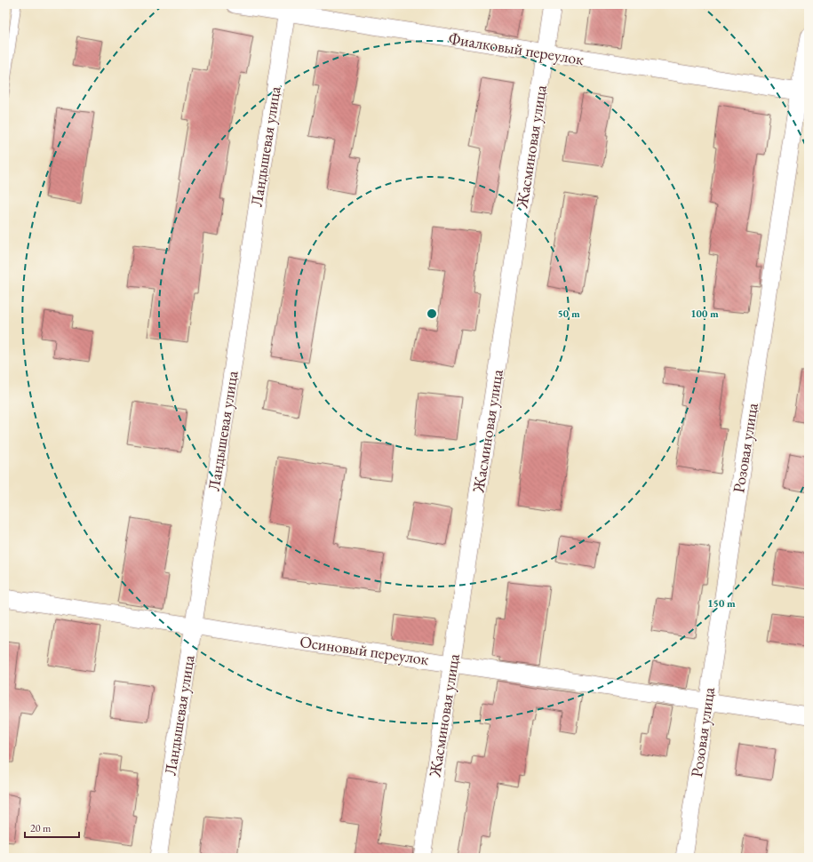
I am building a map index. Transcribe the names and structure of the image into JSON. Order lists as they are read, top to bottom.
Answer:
{
  "streets": {
    "street": [
      "Фиалковый переулок",
      "Ландышевая улица",
      "Жасминовая улица",
      "Розовая улица",
      "Осиновый переулок"
    ]
  },
  "crossings": [
    ["Фиалковый переулок", "Ландышевая улица"],
    ["Фиалковый переулок", "Жасминовая улица"],
    ["Фиалковый переулок", "Розовая улица"],
    ["Ландышевая улица", "Осиновый переулок"],
    ["Жасминовая улица", "Осиновый переулок"],
    ["Розовая улица", "Осиновый переулок"]
  ],
  "scale_bar": "20 m",
  "rings": ["50 m", "100 m", "150 m"]
}
